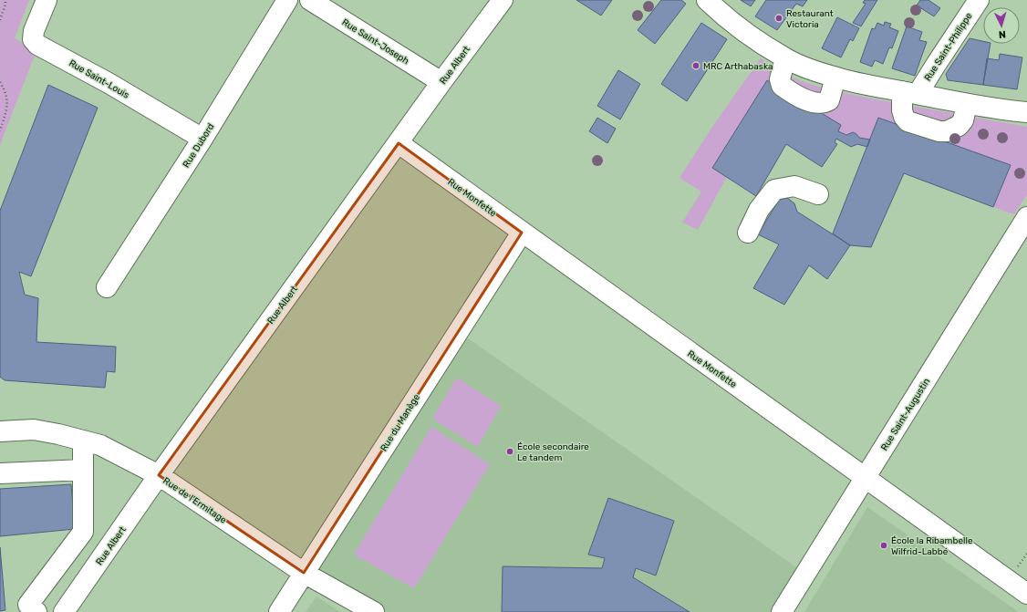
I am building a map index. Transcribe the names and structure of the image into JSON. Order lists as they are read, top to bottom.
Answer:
{
  "streets": {
    "street": [
      "Rue Saint-Joseph",
      "Rue Saint-Philippe",
      "Rue Albert",
      "Rue Saint-Louis",
      "Rue Dubord",
      "Rue Monfette",
      "Rue Saint-Augustin",
      "Rue du Manège",
      "Rue de l'Ermitage"
    ]
  },
  "crossings": [
    ["Rue Saint-Joseph", "Rue Albert"],
    ["Rue Albert", "Rue Monfette"],
    ["Rue Albert", "Rue de l'Ermitage"],
    ["Rue Saint-Louis", "Rue Dubord"],
    ["Rue Monfette", "Rue Saint-Augustin"],
    ["Rue Monfette", "Rue du Manège"],
    ["Rue du Manège", "Rue de l'Ermitage"]
  ],
  "places": [
    "Restaurant Victoria",
    "MRC Arthabaska",
    "École secondaire Le tandem",
    "École la Ribambelle Wilfrid-Labbé"
  ],
  "north": "bottom"
}
